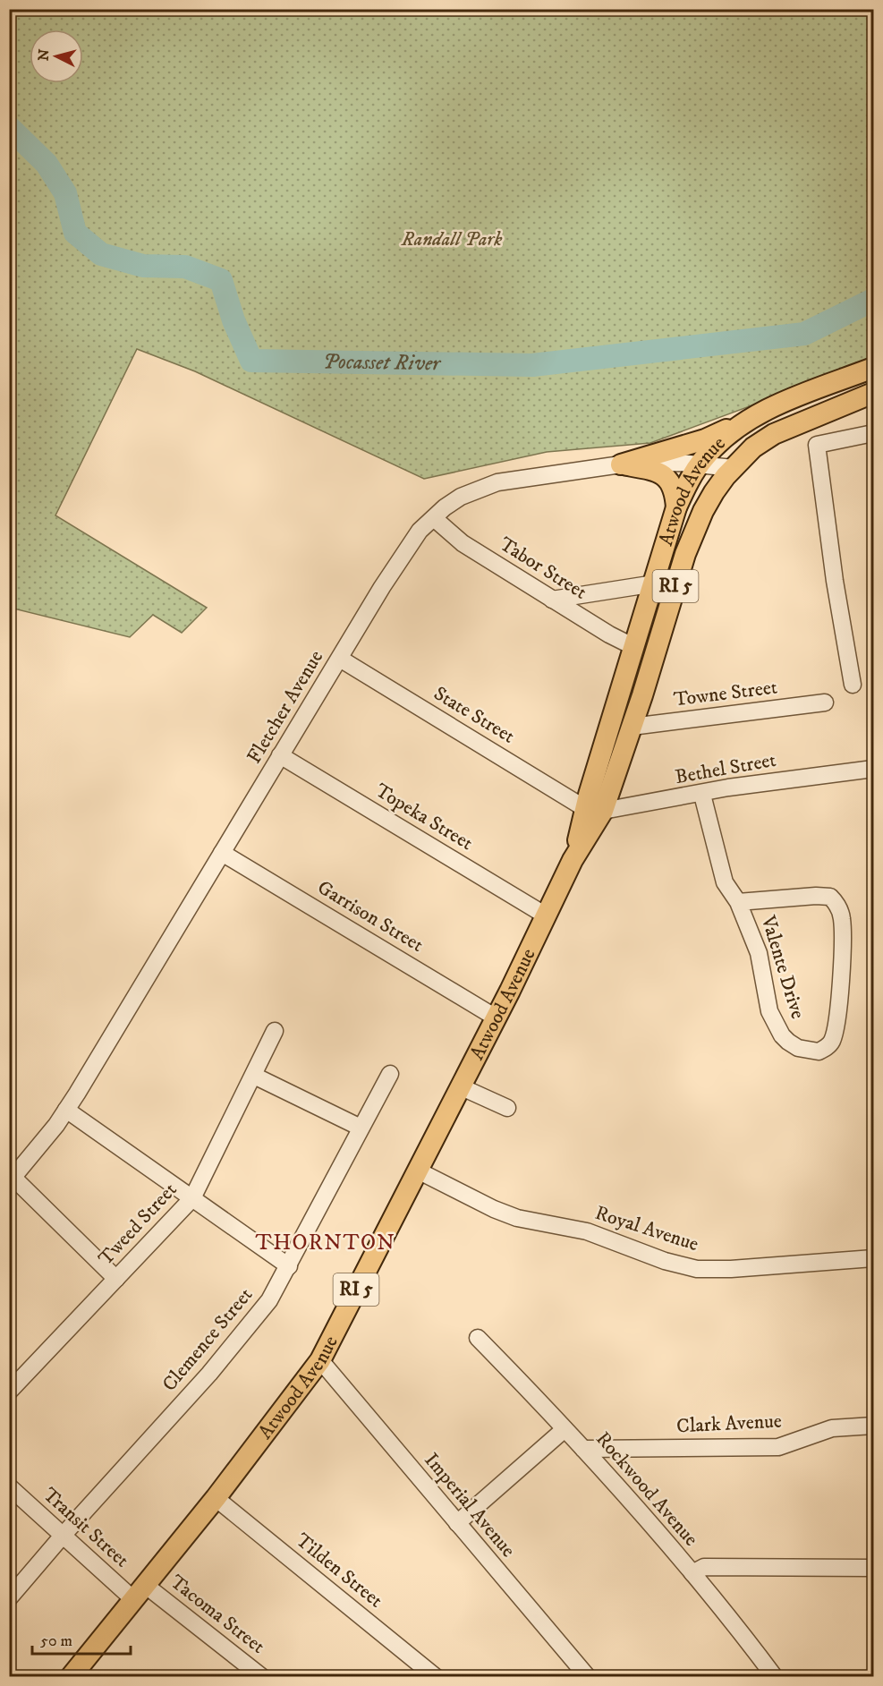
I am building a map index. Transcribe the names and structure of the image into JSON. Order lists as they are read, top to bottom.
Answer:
{
  "streets": {
    "main road": ["Atwood Avenue", "RI 5"],
    "street": [
      "Tabor Street",
      "Towne Street",
      "Fletcher Avenue",
      "State Street",
      "Bethel Street",
      "Topeka Street",
      "Garrison Street",
      "Valente Drive",
      "Tweed Street",
      "Royal Avenue",
      "Clemence Street",
      "Clark Avenue",
      "Rockwood Avenue",
      "Imperial Avenue",
      "Transit Street",
      "Tilden Street",
      "Tacoma Street"
    ]
  },
  "crossings": [
    ["Atwood Avenue", "Tabor Street"],
    ["Atwood Avenue", "Towne Street"],
    ["Atwood Avenue", "Fletcher Avenue"],
    ["Atwood Avenue", "State Street"],
    ["Atwood Avenue", "Bethel Street"],
    ["Atwood Avenue", "Topeka Street"],
    ["Atwood Avenue", "Garrison Street"],
    ["Atwood Avenue", "Royal Avenue"],
    ["Atwood Avenue", "Imperial Avenue"],
    ["Atwood Avenue", "Transit Street"],
    ["Atwood Avenue", "Tilden Street"],
    ["Atwood Avenue", "Tacoma Street"],
    ["Tabor Street", "Fletcher Avenue"],
    ["Fletcher Avenue", "State Street"],
    ["Fletcher Avenue", "Topeka Street"],
    ["Fletcher Avenue", "Garrison Street"],
    ["State Street", "Bethel Street"],
    ["Bethel Street", "Valente Drive"],
    ["Clemence Street", "Transit Street"],
    ["Clark Avenue", "Rockwood Avenue"],
    ["Transit Street", "Tacoma Street"]
  ],
  "districts": ["THORNTON"],
  "water": ["Pocasset River"],
  "parks": ["Randall Park"],
  "scale_bar": "50 m",
  "north": "left"
}
